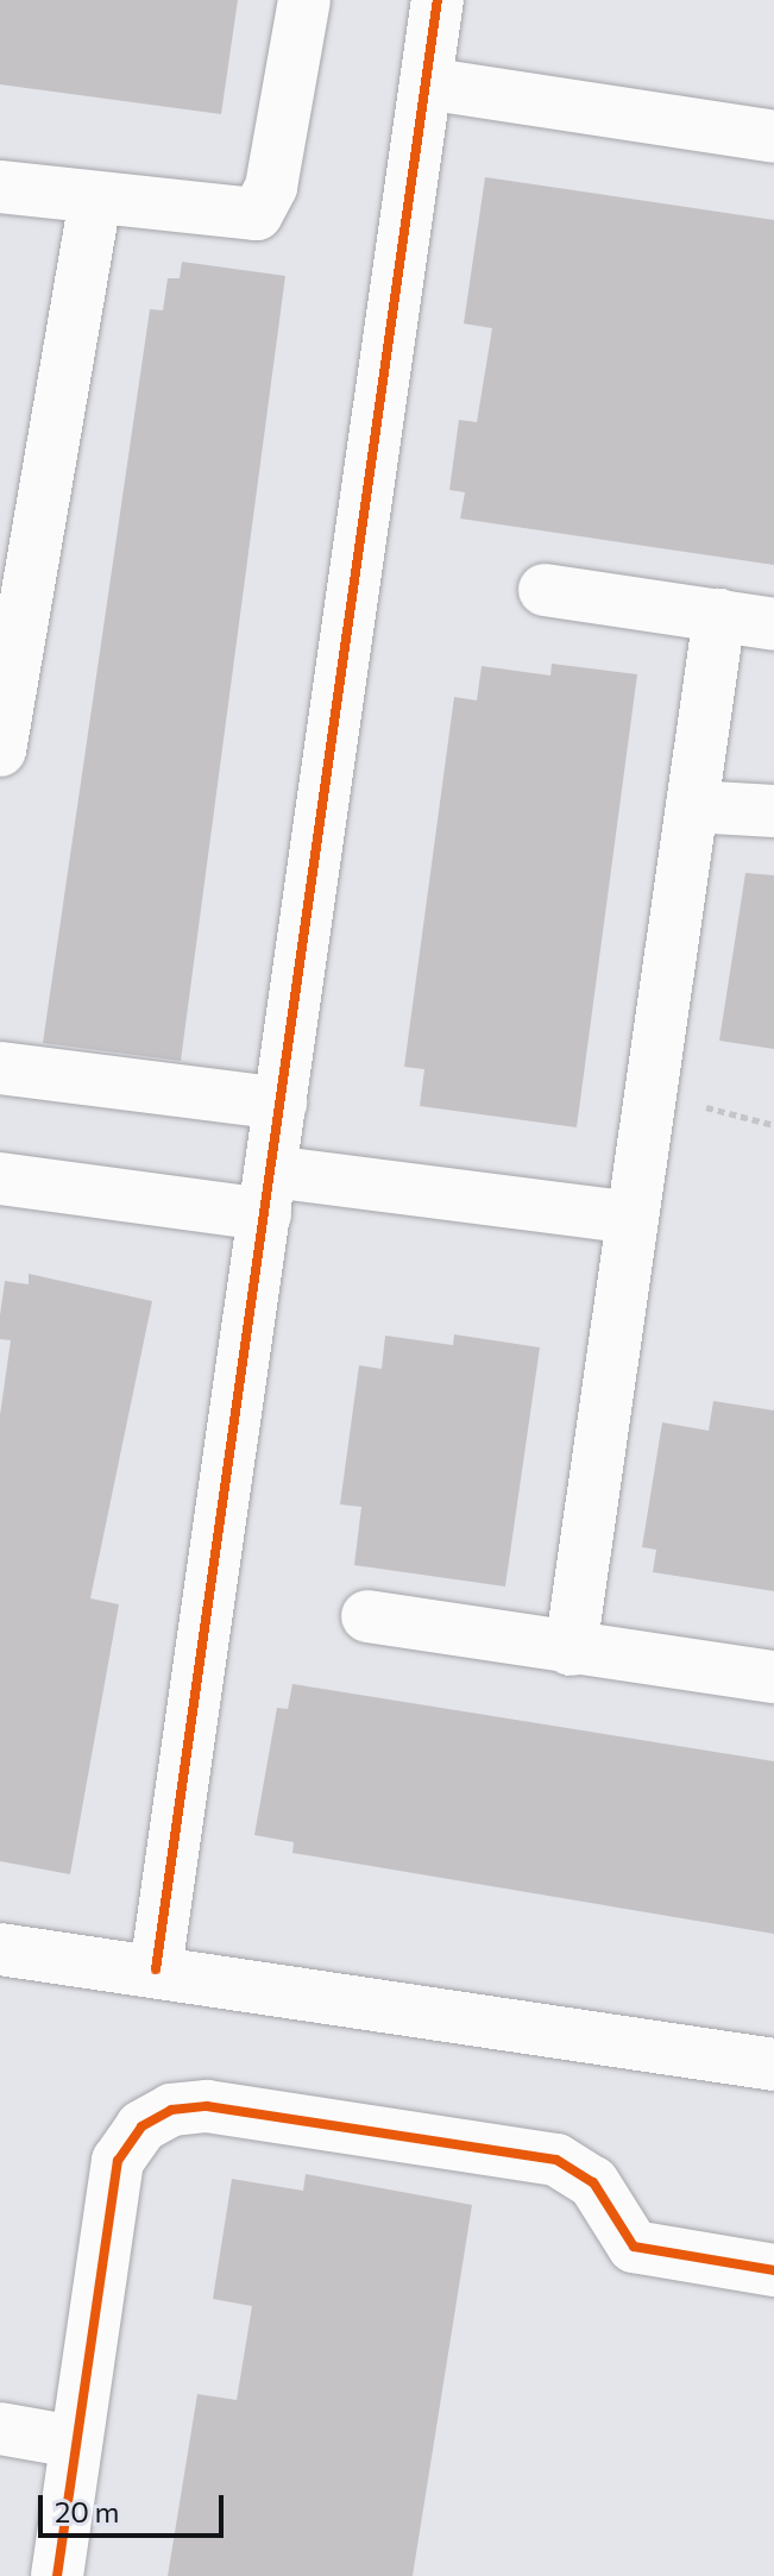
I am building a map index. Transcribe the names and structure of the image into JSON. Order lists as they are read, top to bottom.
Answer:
{
  "scale_bar": "20 m"
}
